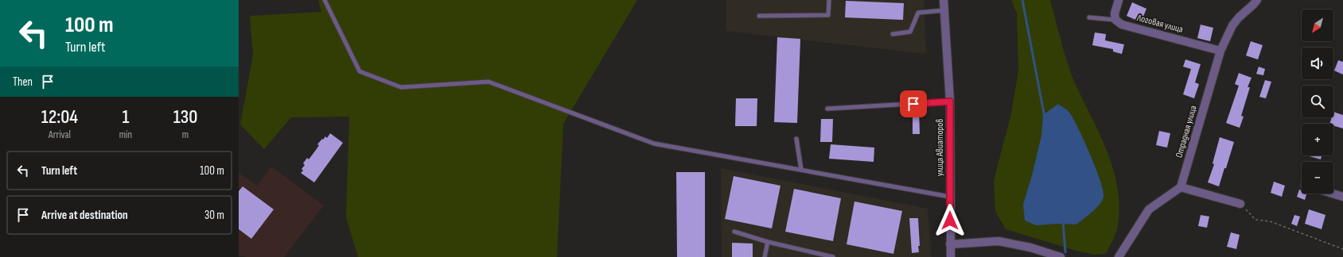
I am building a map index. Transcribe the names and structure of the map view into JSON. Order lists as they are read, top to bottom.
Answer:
{
  "streets": {
    "street": ["Логовая улица", "Отрадная улица", "улица Авиаторов"]
  },
  "crossings": [
    ["Логовая улица", "Отрадная улица"]
  ],
  "north": "bottom left",
  "page": {
    "turn": ["100 m", "Turn left"],
    "map_buttons": ["+", "−"],
    "then": "Then",
    "eta": [
      "12:04",
      "Arrival",
      "1",
      "min",
      "130",
      "m"
    ],
    "list": [
      {
        "name": "Turn left",
        "value": "100 m"
      },
      {
        "name": "Arrive at destination",
        "value": "30 m"
      }
    ]
  }
}
